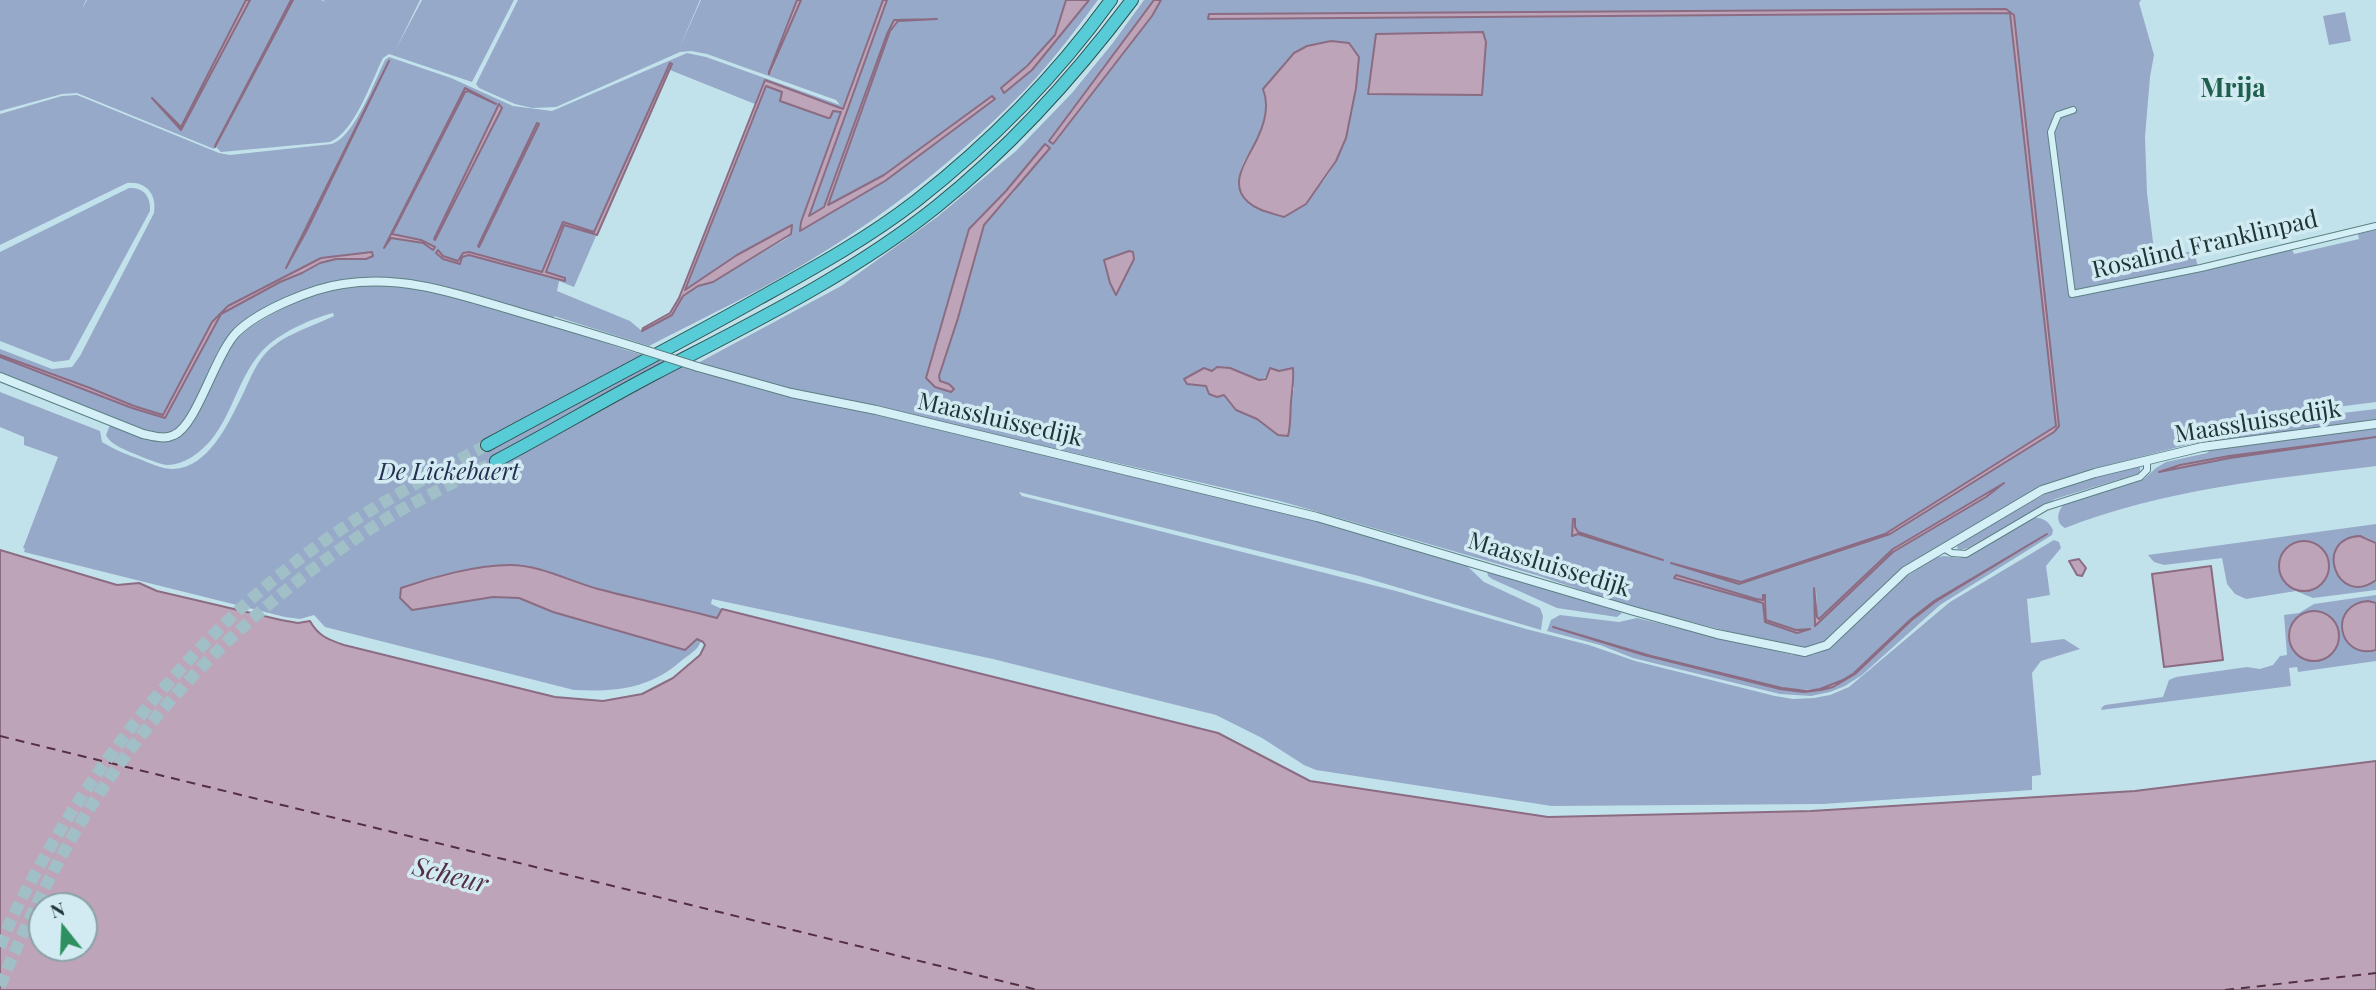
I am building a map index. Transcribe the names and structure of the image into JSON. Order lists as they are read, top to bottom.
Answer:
{
  "streets": {
    "street": ["Rosalind Franklinpad", "Maassluissedijk"]
  },
  "districts": ["Mrija"],
  "water": ["Scheur"],
  "parks": ["De Lickebaert"],
  "north": "top"
}
